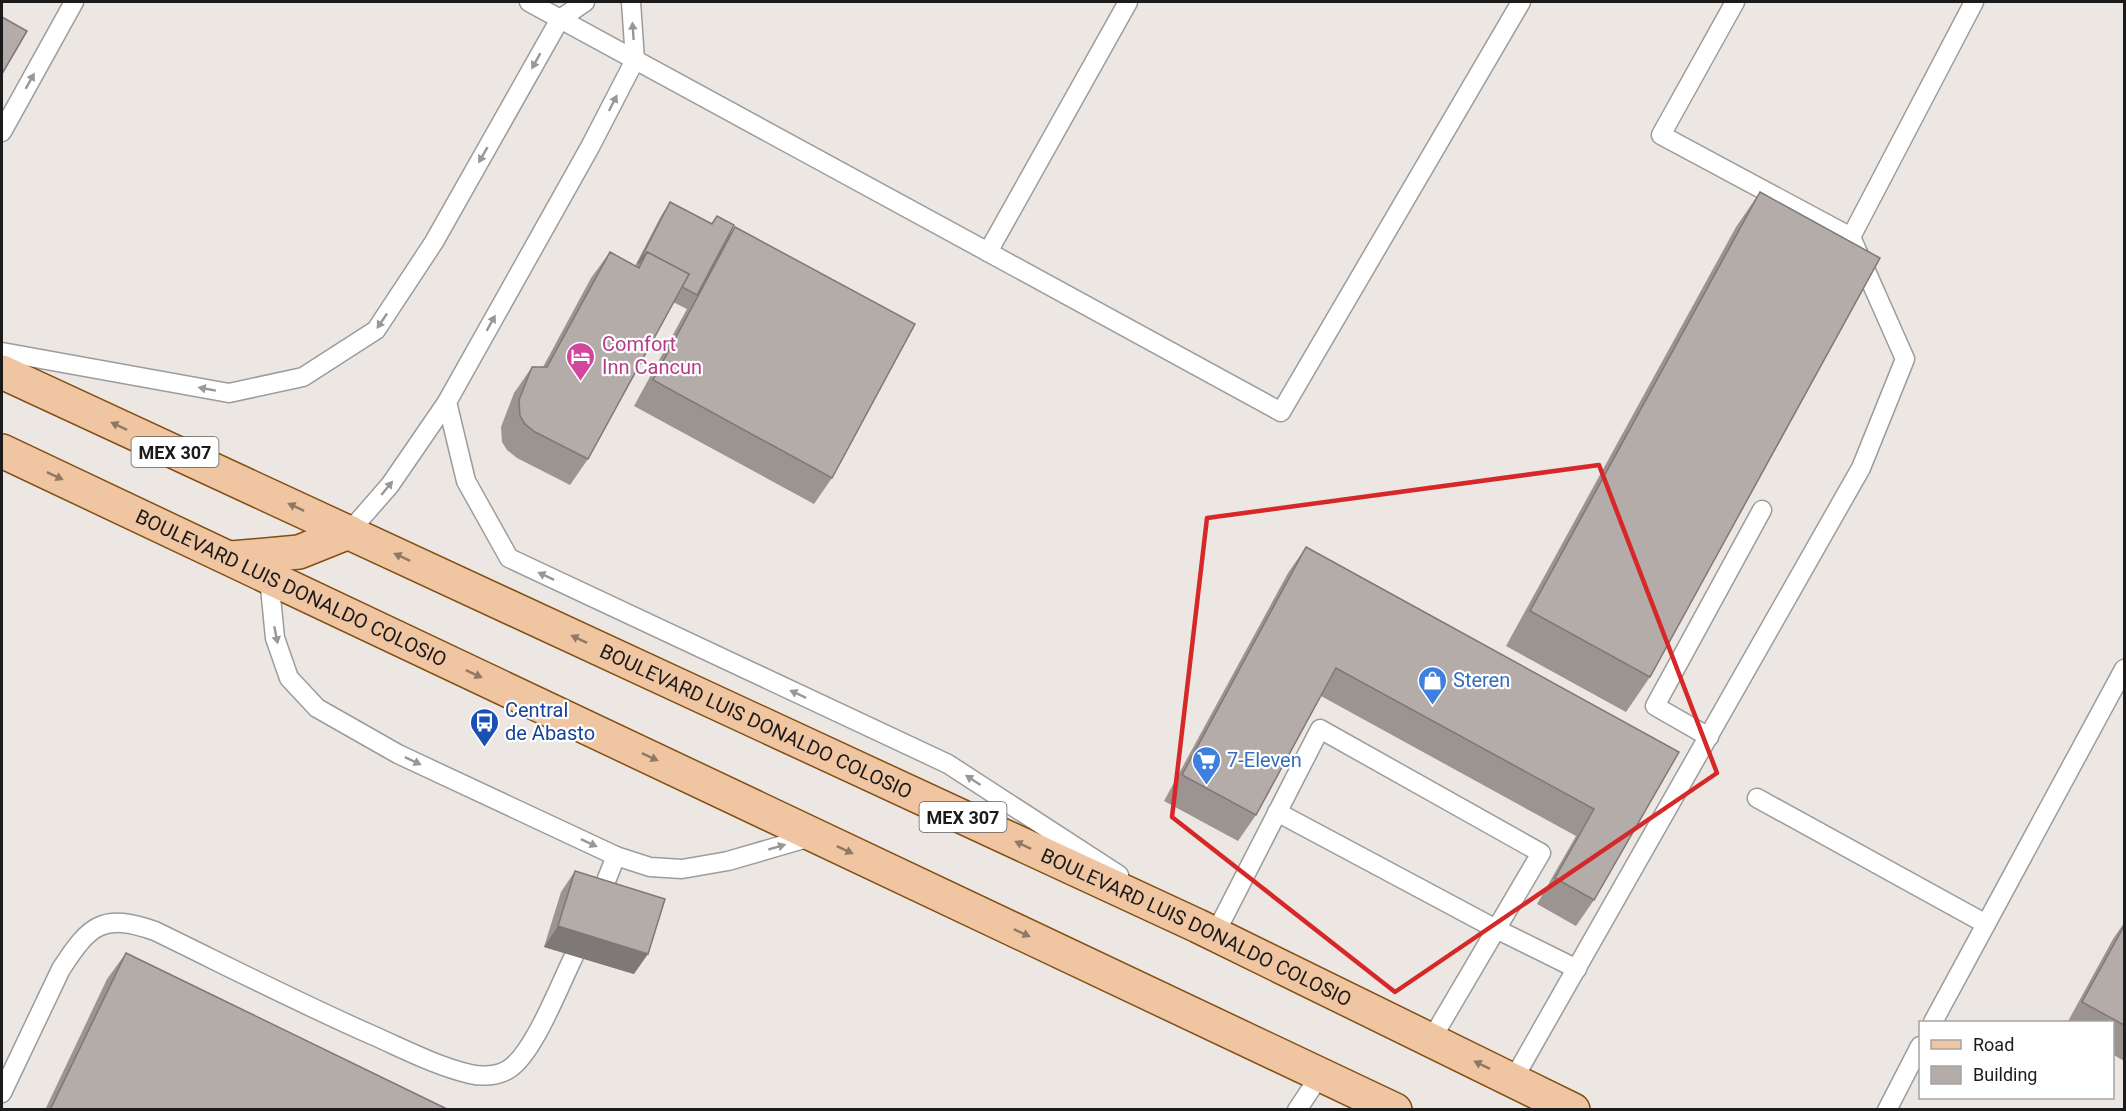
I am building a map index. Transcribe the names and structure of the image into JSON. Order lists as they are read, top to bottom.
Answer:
{
  "streets": {
    "main road": ["MEX 307", "BOULEVARD LUIS DONALDO COLOSIO"]
  },
  "places": {
    "hotel": ["Comfort Inn Cancun"],
    "shop": ["Steren"],
    "bus stop": ["Central de Abasto"],
    "supermarket": ["7-Eleven"]
  },
  "legend": ["Road", "Building"]
}
